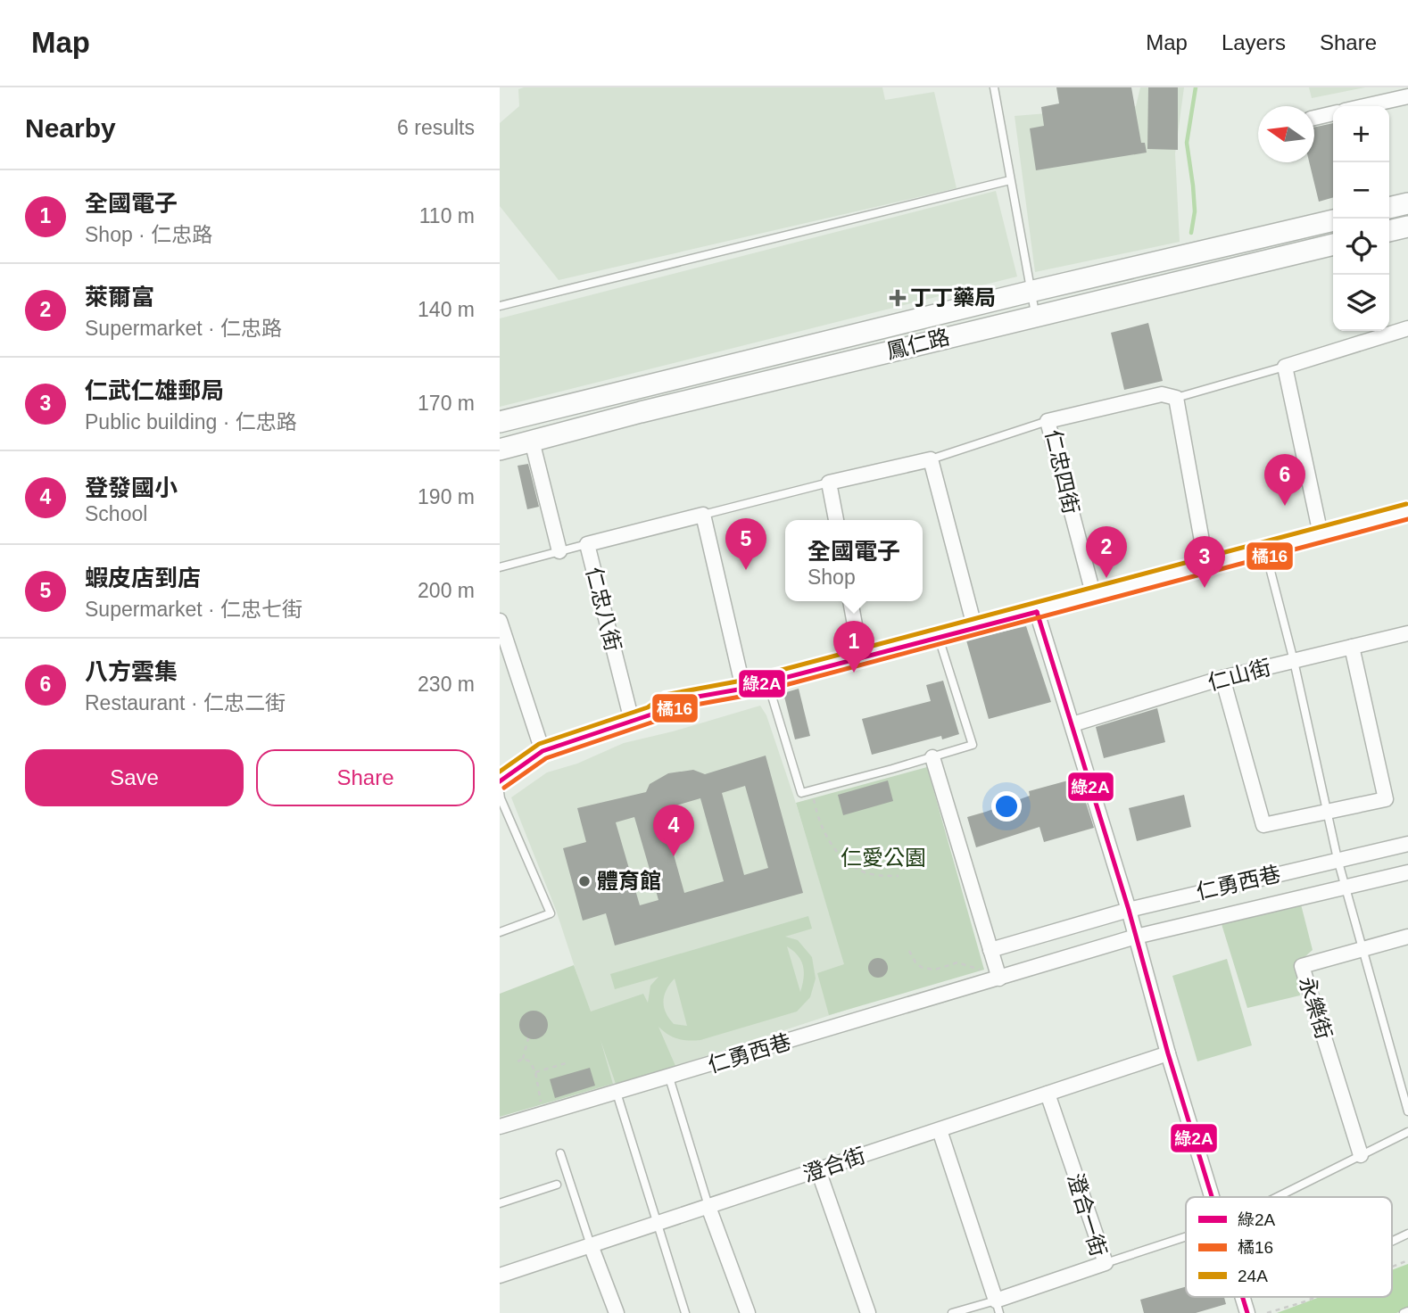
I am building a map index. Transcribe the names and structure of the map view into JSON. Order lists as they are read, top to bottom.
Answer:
{
  "streets": {
    "main road": ["鳳仁路"],
    "street": [
      "仁忠四街",
      "仁忠八街",
      "仁山街",
      "仁勇西巷",
      "永樂街",
      "澄合街",
      "澄合一街"
    ]
  },
  "crossings": [
    ["澄合街", "澄合一街"]
  ],
  "parks": ["仁愛公園"],
  "places": {
    "health": ["丁丁藥局"],
    "other": ["體育館"]
  },
  "lines": ["transit line 24A", "transit line 橘16", "transit line 綠2A"],
  "legend": ["綠2A", "橘16", "24A"],
  "north": "left",
  "page": {
    "header": "Map",
    "nav": ["Map", "Layers", "Share"],
    "heading": ["Nearby", "6 results"],
    "map_buttons": ["+", "−"],
    "list": [
      {
        "mark": "1",
        "name": "全國電子",
        "note": "Shop · 仁忠路",
        "value": "110 m"
      },
      {
        "mark": "2",
        "name": "萊爾富",
        "note": "Supermarket · 仁忠路",
        "value": "140 m"
      },
      {
        "mark": "3",
        "name": "仁武仁雄郵局",
        "note": "Public building · 仁忠路",
        "value": "170 m"
      },
      {
        "mark": "4",
        "name": "登發國小",
        "note": "School",
        "value": "190 m"
      },
      {
        "mark": "5",
        "name": "蝦皮店到店",
        "note": "Supermarket · 仁忠七街",
        "value": "200 m"
      },
      {
        "mark": "6",
        "name": "八方雲集",
        "note": "Restaurant · 仁忠二街",
        "value": "230 m"
      }
    ],
    "pins": [
      "6",
      "5",
      "2",
      "3",
      "1",
      "4"
    ],
    "popup": ["全國電子", "Shop"],
    "buttons": ["Save", "Share"]
  }
}
